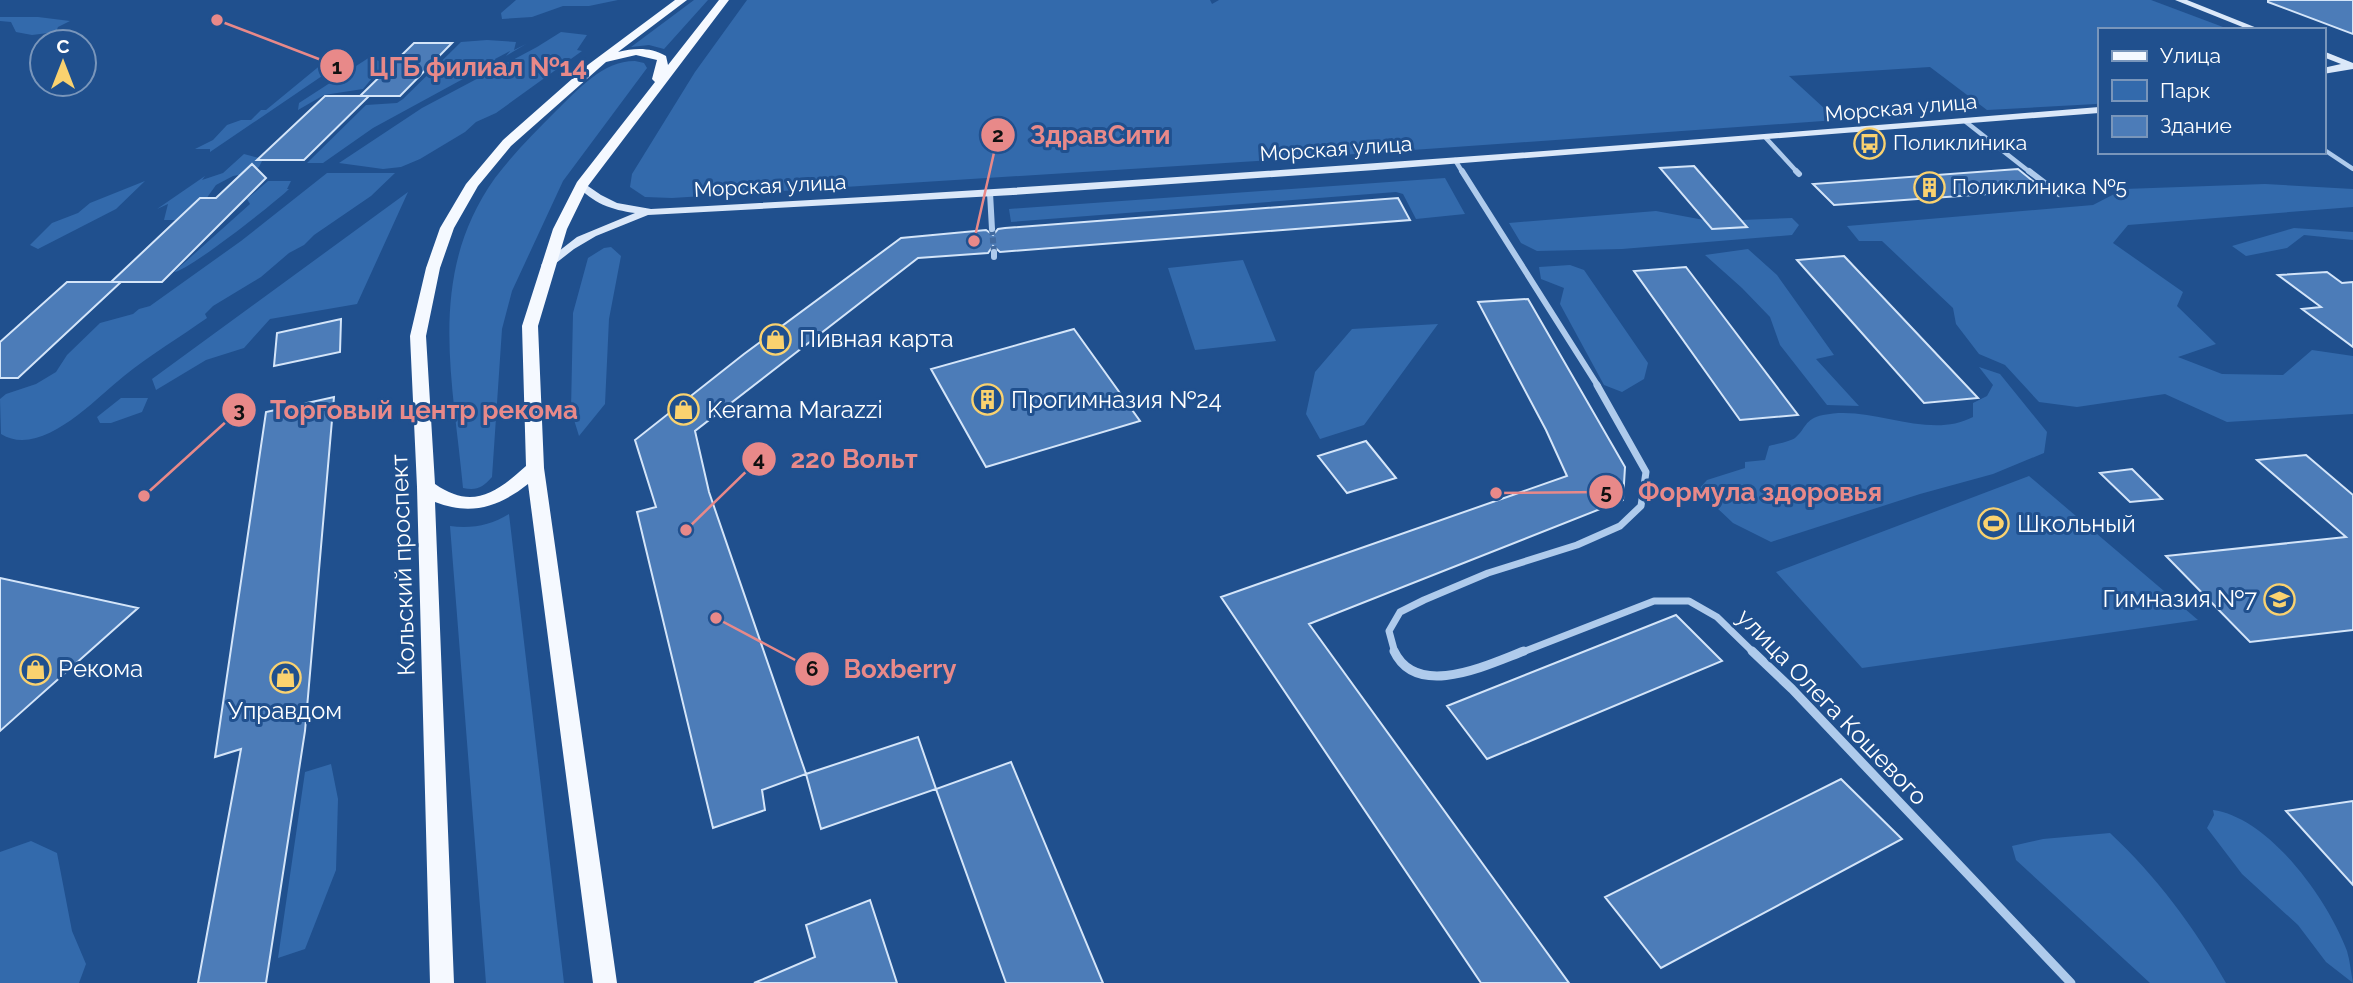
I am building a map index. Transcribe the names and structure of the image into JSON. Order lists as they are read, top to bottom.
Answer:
{
  "streets": {
    "main road": ["Кольский проспект"],
    "street": ["Морская улица", "улица Олега Кошевого"]
  },
  "crossings": [
    ["Морская улица", "улица Олега Кошевого"]
  ],
  "places": {
    "other": [
      "ЦГБ филиал №14",
      "ЗдравСити",
      "Формула здоровья",
      "Торговый центр рекома",
      "220 Вольт",
      "Boxberry"
    ],
    "bus stop": ["Поликлиника"],
    "building": ["Поликлиника №5", "Прогимназия №24"],
    "shop": [
      "Пивная карта",
      "Kerama Marazzi",
      "Рекома",
      "Управдом"
    ],
    "sports": ["Школьный"],
    "school or university": ["Гимназия №7"]
  },
  "legend": ["Улица", "Парк", "Здание"],
  "north": "top"
}
